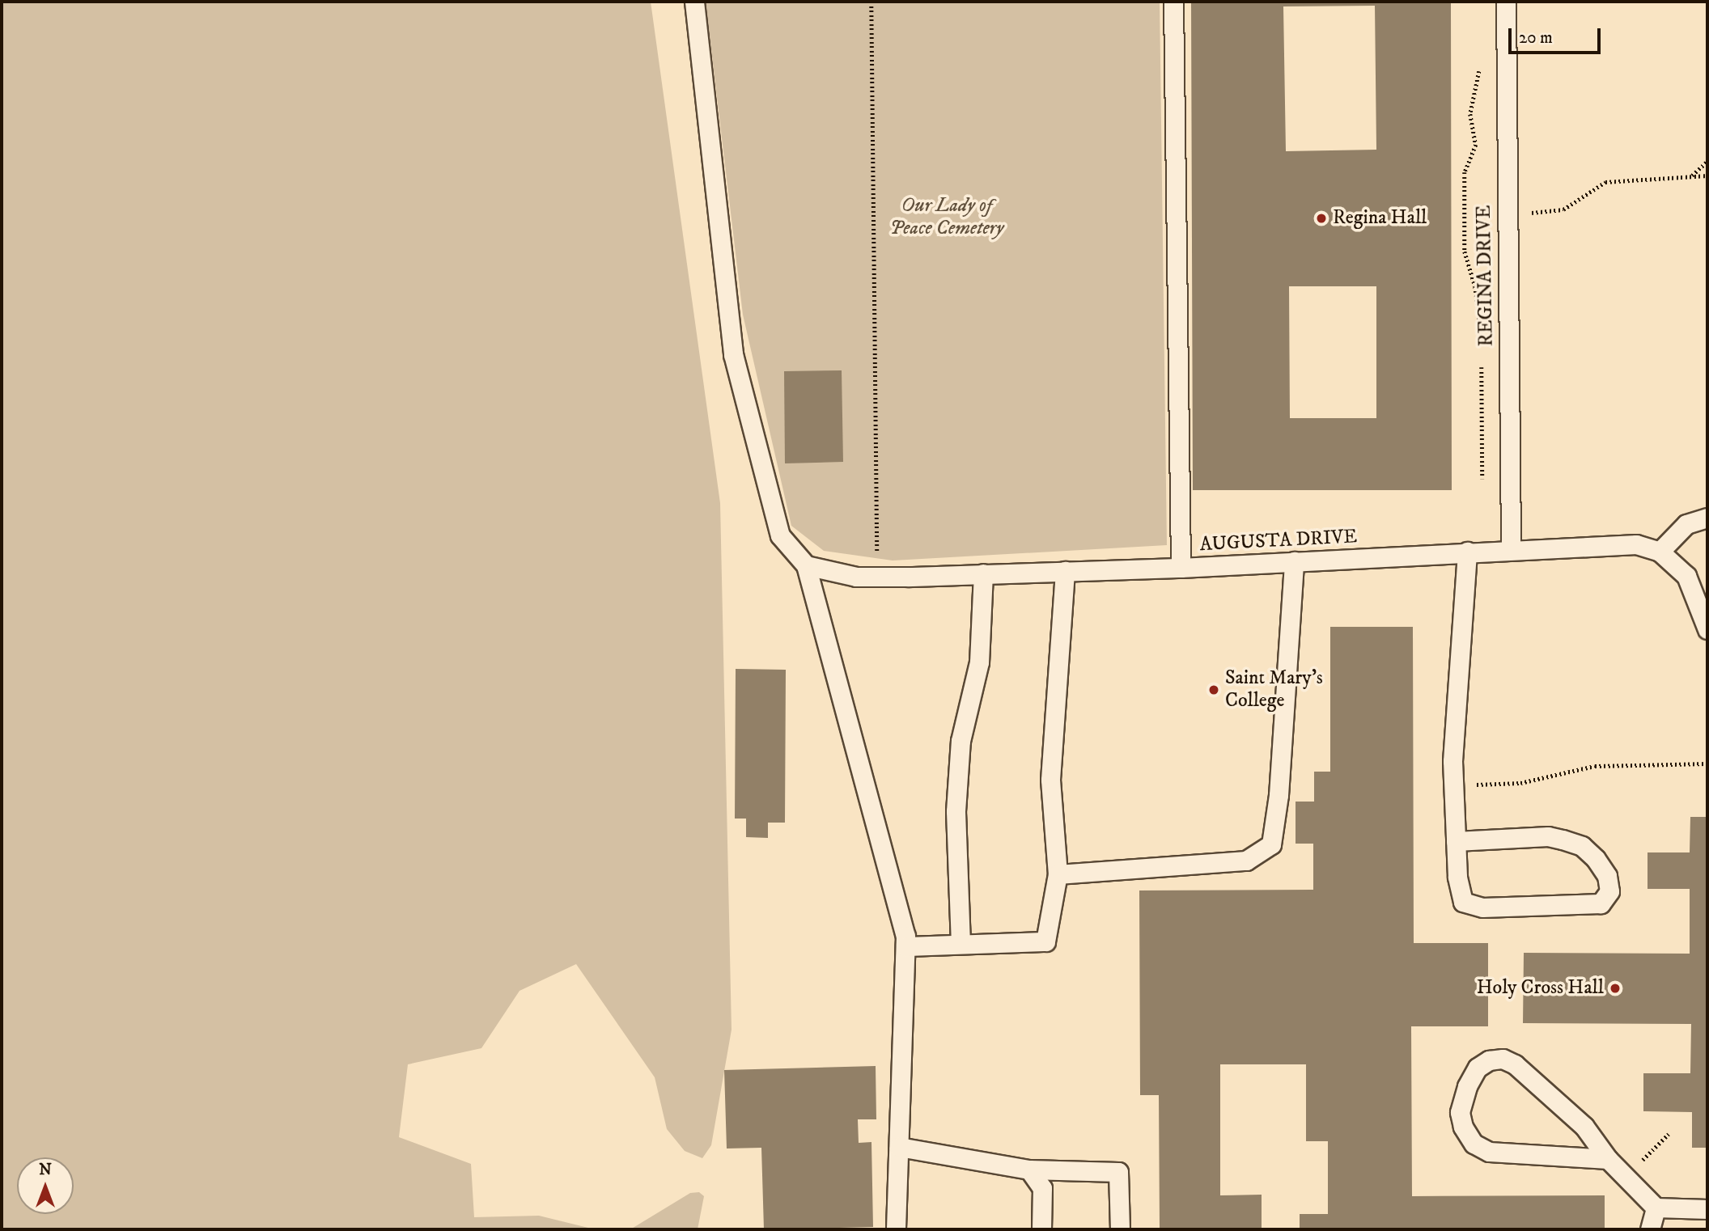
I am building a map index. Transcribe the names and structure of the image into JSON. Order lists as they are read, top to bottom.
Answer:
{
  "streets": {
    "lane": ["REGINA DRIVE", "AUGUSTA DRIVE"]
  },
  "crossings": [
    ["REGINA DRIVE", "AUGUSTA DRIVE"]
  ],
  "parks": ["Our Lady of Peace Cemetery"],
  "places": ["Regina Hall", "Saint Mary's College", "Holy Cross Hall"],
  "scale_bar": "20 m",
  "north": "top"
}
